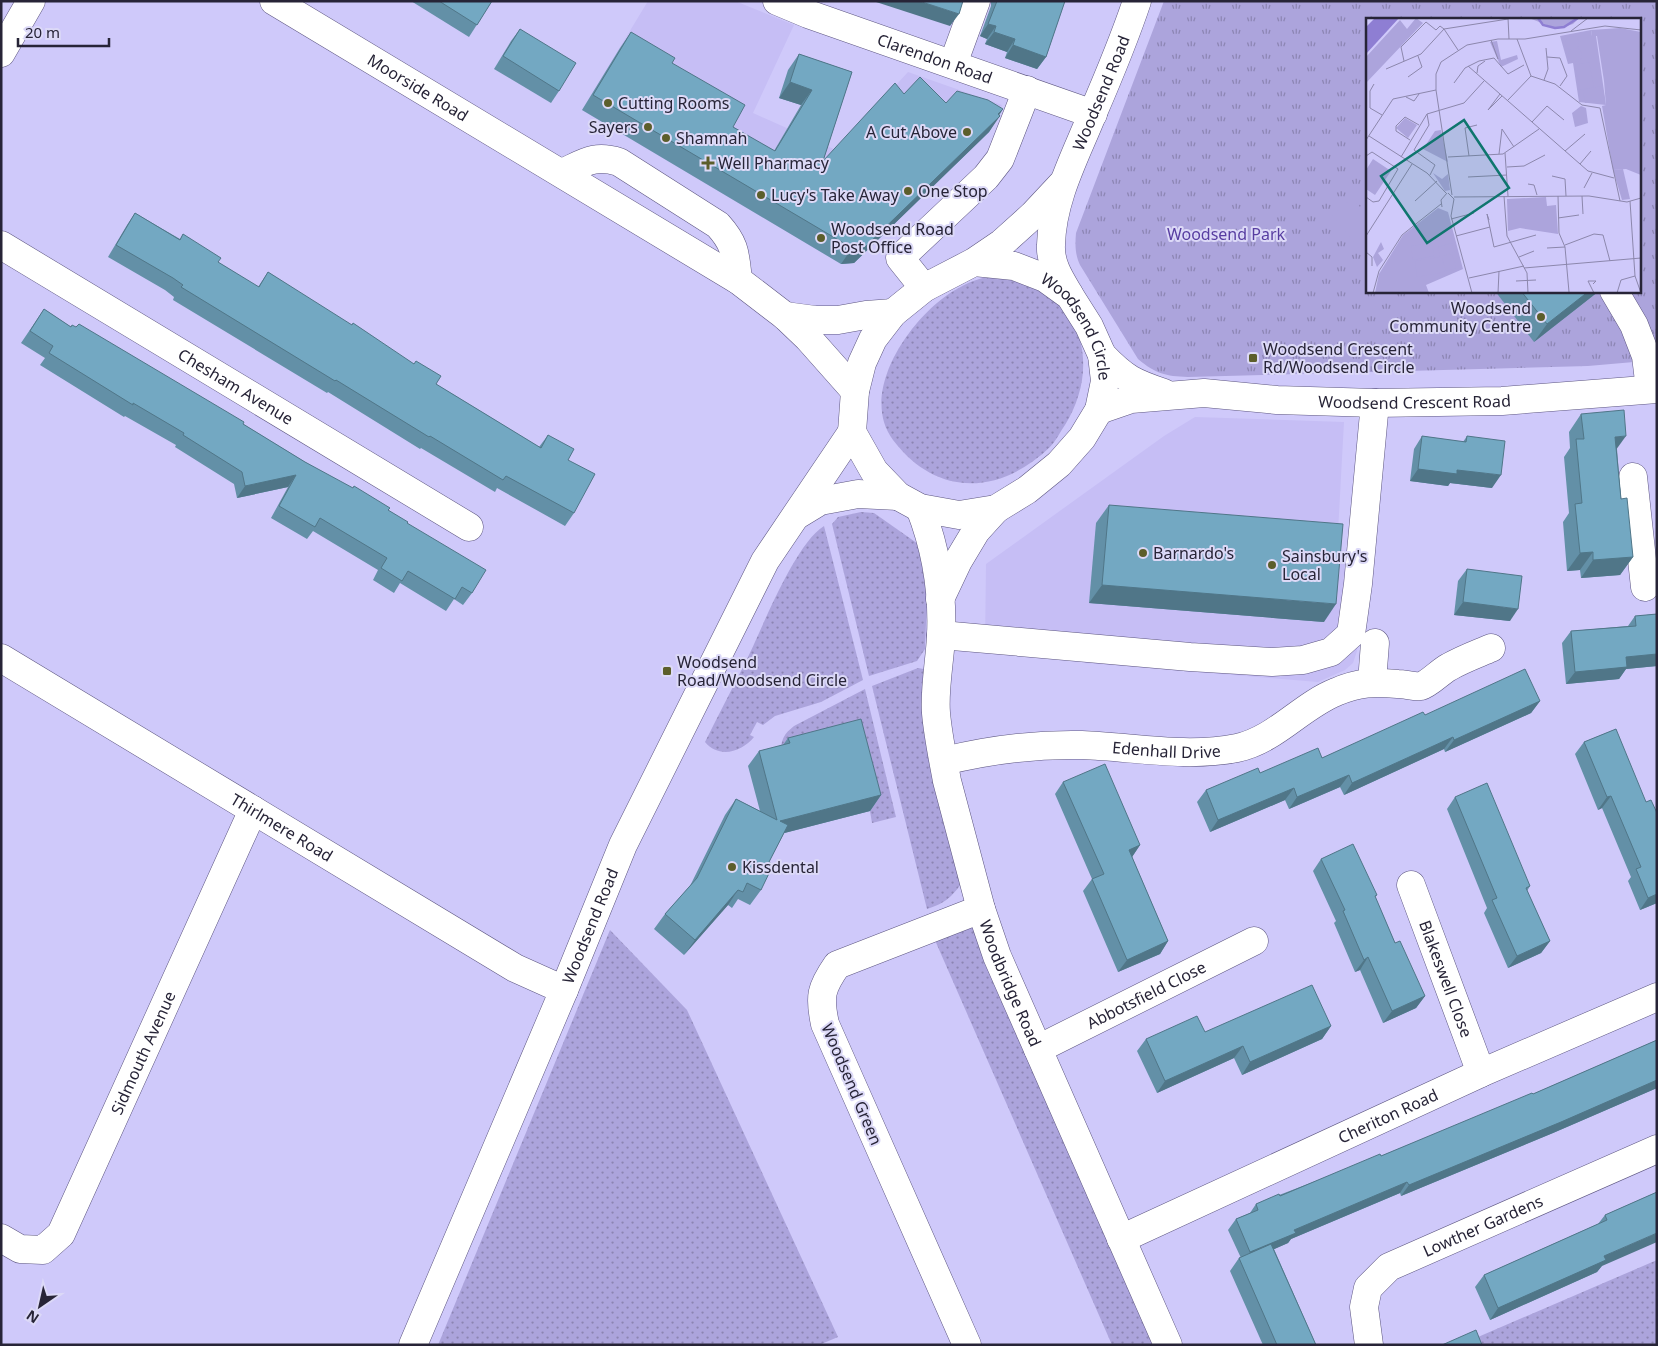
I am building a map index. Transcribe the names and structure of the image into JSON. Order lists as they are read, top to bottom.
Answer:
{
  "streets": {
    "street": [
      "Clarendon Road",
      "Moorside Road",
      "Woodsend Road",
      "Woodsend Circle",
      "Chesham Avenue",
      "Woodsend Crescent Road",
      "Edenhall Drive",
      "Thirlmere Road",
      "Blakeswell Close",
      "Woodbridge Road",
      "Abbotsfield Close",
      "Sidmouth Avenue",
      "Woodsend Green",
      "Cheriton Road",
      "Lowther Gardens"
    ]
  },
  "crossings": [
    ["Clarendon Road", "Woodsend Road"],
    ["Woodsend Road", "Woodsend Circle"],
    ["Woodsend Road", "Thirlmere Road"],
    ["Woodsend Road", "Woodbridge Road"],
    ["Woodsend Circle", "Woodsend Crescent Road"],
    ["Woodsend Circle", "Woodbridge Road"],
    ["Edenhall Drive", "Woodbridge Road"],
    ["Thirlmere Road", "Sidmouth Avenue"],
    ["Blakeswell Close", "Cheriton Road"],
    ["Woodbridge Road", "Abbotsfield Close"],
    ["Woodbridge Road", "Woodsend Green"],
    ["Woodbridge Road", "Cheriton Road"]
  ],
  "parks": ["Woodsend Park"],
  "places": {
    "other": [
      "Cutting Rooms",
      "Sayers",
      "A Cut Above",
      "Shamnah",
      "One Stop",
      "Lucy's Take Away",
      "Woodsend Road Post Office",
      "Woodsend Community Centre",
      "Barnardo's",
      "Sainsbury's Local",
      "Kissdental"
    ],
    "health": ["Well Pharmacy"],
    "transit": ["Woodsend Crescent Rd/Woodsend Circle", "Woodsend Road/Woodsend Circle"]
  },
  "scale_bar": "20 m",
  "north": "bottom left"
}
